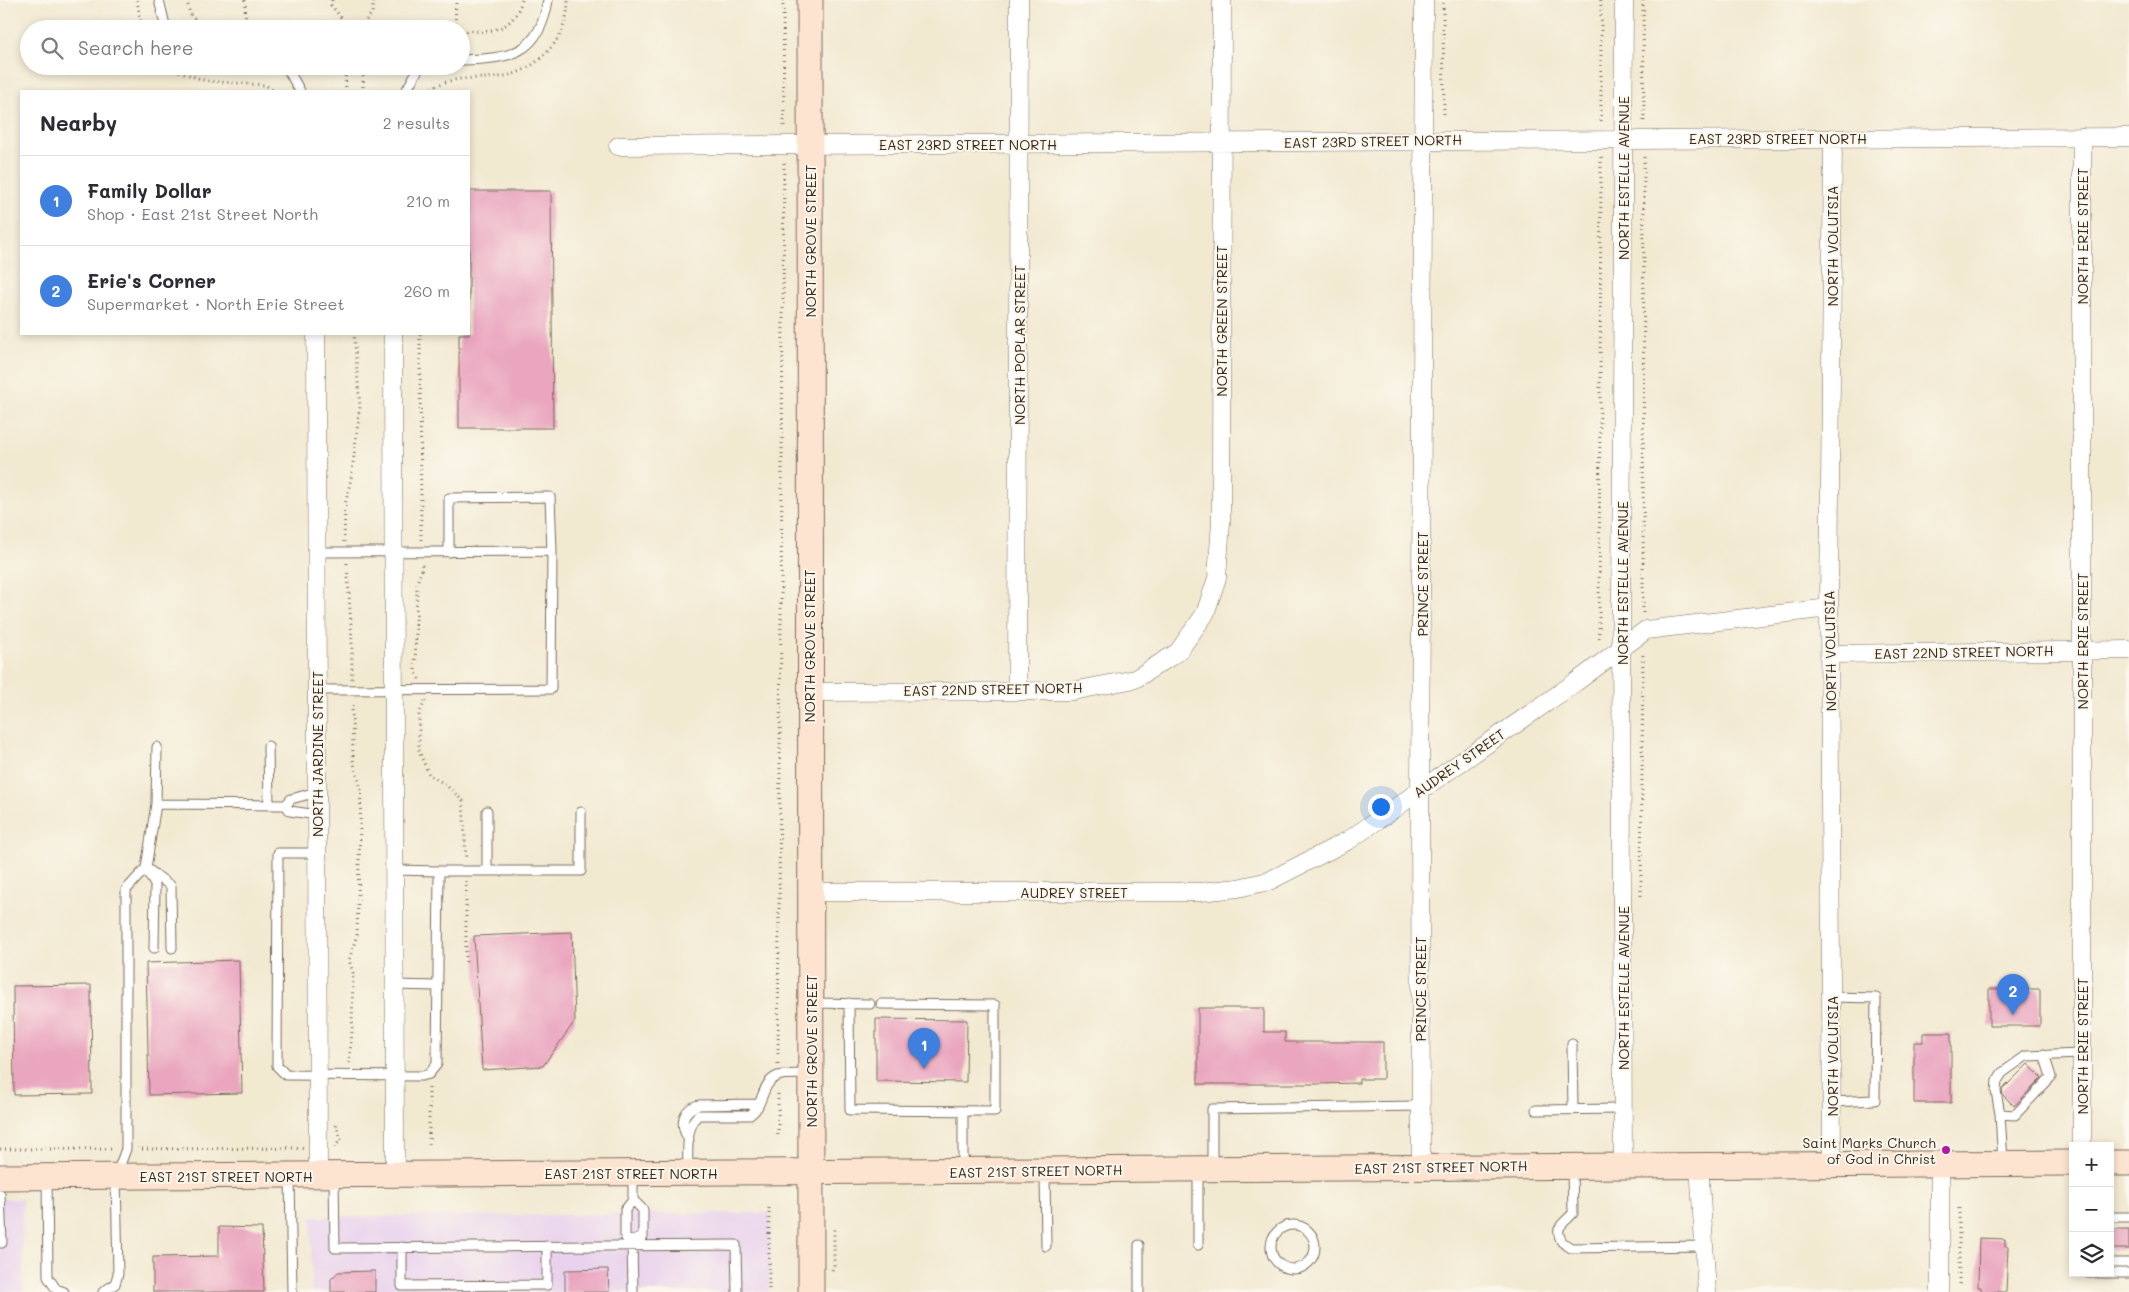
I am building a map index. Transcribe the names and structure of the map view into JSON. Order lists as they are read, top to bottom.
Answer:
{
  "streets": {
    "main road": ["NORTH GROVE STREET", "EAST 21ST STREET NORTH"],
    "street": [
      "EAST 23RD STREET NORTH",
      "NORTH ESTELLE AVENUE",
      "NORTH ERIE STREET",
      "NORTH VOLUTSIA",
      "NORTH GREEN STREET",
      "NORTH POPLAR STREET",
      "PRINCE STREET",
      "EAST 22ND STREET NORTH",
      "NORTH JARDINE STREET",
      "AUDREY STREET"
    ]
  },
  "crossings": [
    ["EAST 23RD STREET NORTH", "NORTH ESTELLE AVENUE"],
    ["EAST 23RD STREET NORTH", "NORTH ERIE STREET"],
    ["EAST 23RD STREET NORTH", "NORTH GROVE STREET"],
    ["EAST 23RD STREET NORTH", "NORTH VOLUTSIA"],
    ["EAST 23RD STREET NORTH", "NORTH GREEN STREET"],
    ["EAST 23RD STREET NORTH", "NORTH POPLAR STREET"],
    ["EAST 23RD STREET NORTH", "PRINCE STREET"],
    ["NORTH ESTELLE AVENUE", "AUDREY STREET"],
    ["NORTH ESTELLE AVENUE", "EAST 21ST STREET NORTH"],
    ["NORTH ERIE STREET", "EAST 22ND STREET NORTH"],
    ["NORTH GROVE STREET", "EAST 22ND STREET NORTH"],
    ["NORTH GROVE STREET", "AUDREY STREET"],
    ["NORTH GROVE STREET", "EAST 21ST STREET NORTH"],
    ["NORTH VOLUTSIA", "EAST 22ND STREET NORTH"],
    ["NORTH VOLUTSIA", "AUDREY STREET"],
    ["NORTH VOLUTSIA", "EAST 21ST STREET NORTH"],
    ["NORTH GREEN STREET", "EAST 22ND STREET NORTH"],
    ["NORTH POPLAR STREET", "EAST 22ND STREET NORTH"],
    ["PRINCE STREET", "AUDREY STREET"],
    ["PRINCE STREET", "EAST 21ST STREET NORTH"],
    ["NORTH JARDINE STREET", "EAST 21ST STREET NORTH"]
  ],
  "places": ["Saint Marks Church of God in Christ"],
  "page": {
    "search": "Search here",
    "heading": ["Nearby", "2 results"],
    "list": [
      {
        "mark": "1",
        "name": "Family Dollar",
        "note": "Shop · East 21st Street North",
        "value": "210 m"
      },
      {
        "mark": "2",
        "name": "Erie's Corner",
        "note": "Supermarket · North Erie Street",
        "value": "260 m"
      }
    ],
    "pins": ["2", "1"],
    "map_buttons": ["+", "−"]
  }
}
